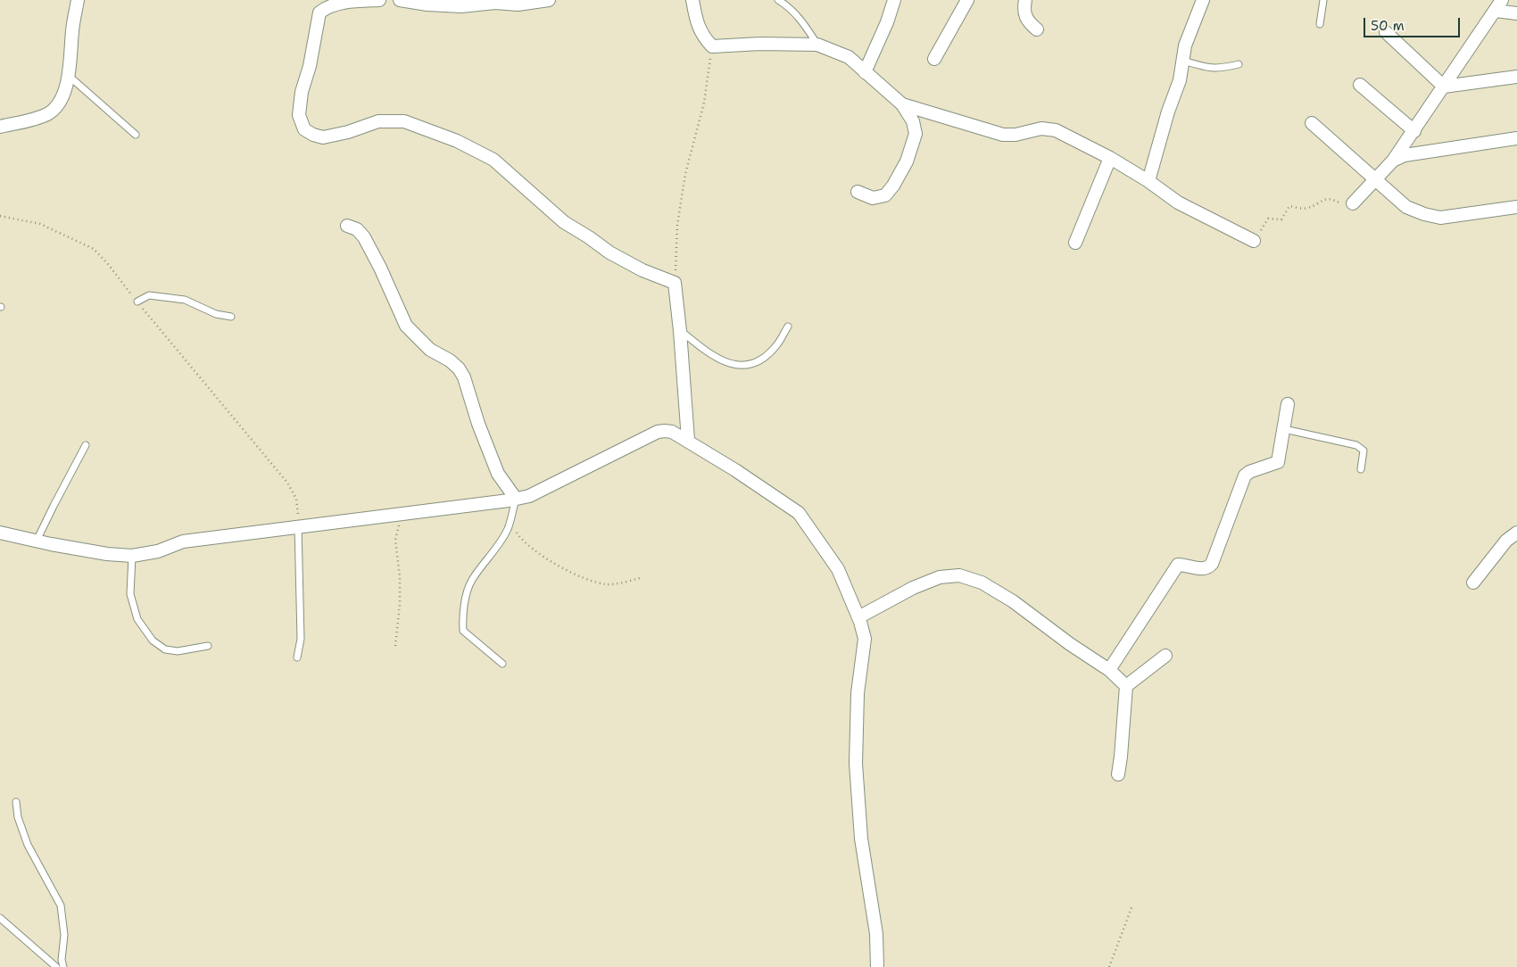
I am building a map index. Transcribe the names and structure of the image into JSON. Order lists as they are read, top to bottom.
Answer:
{
  "scale_bar": "50 m"
}
